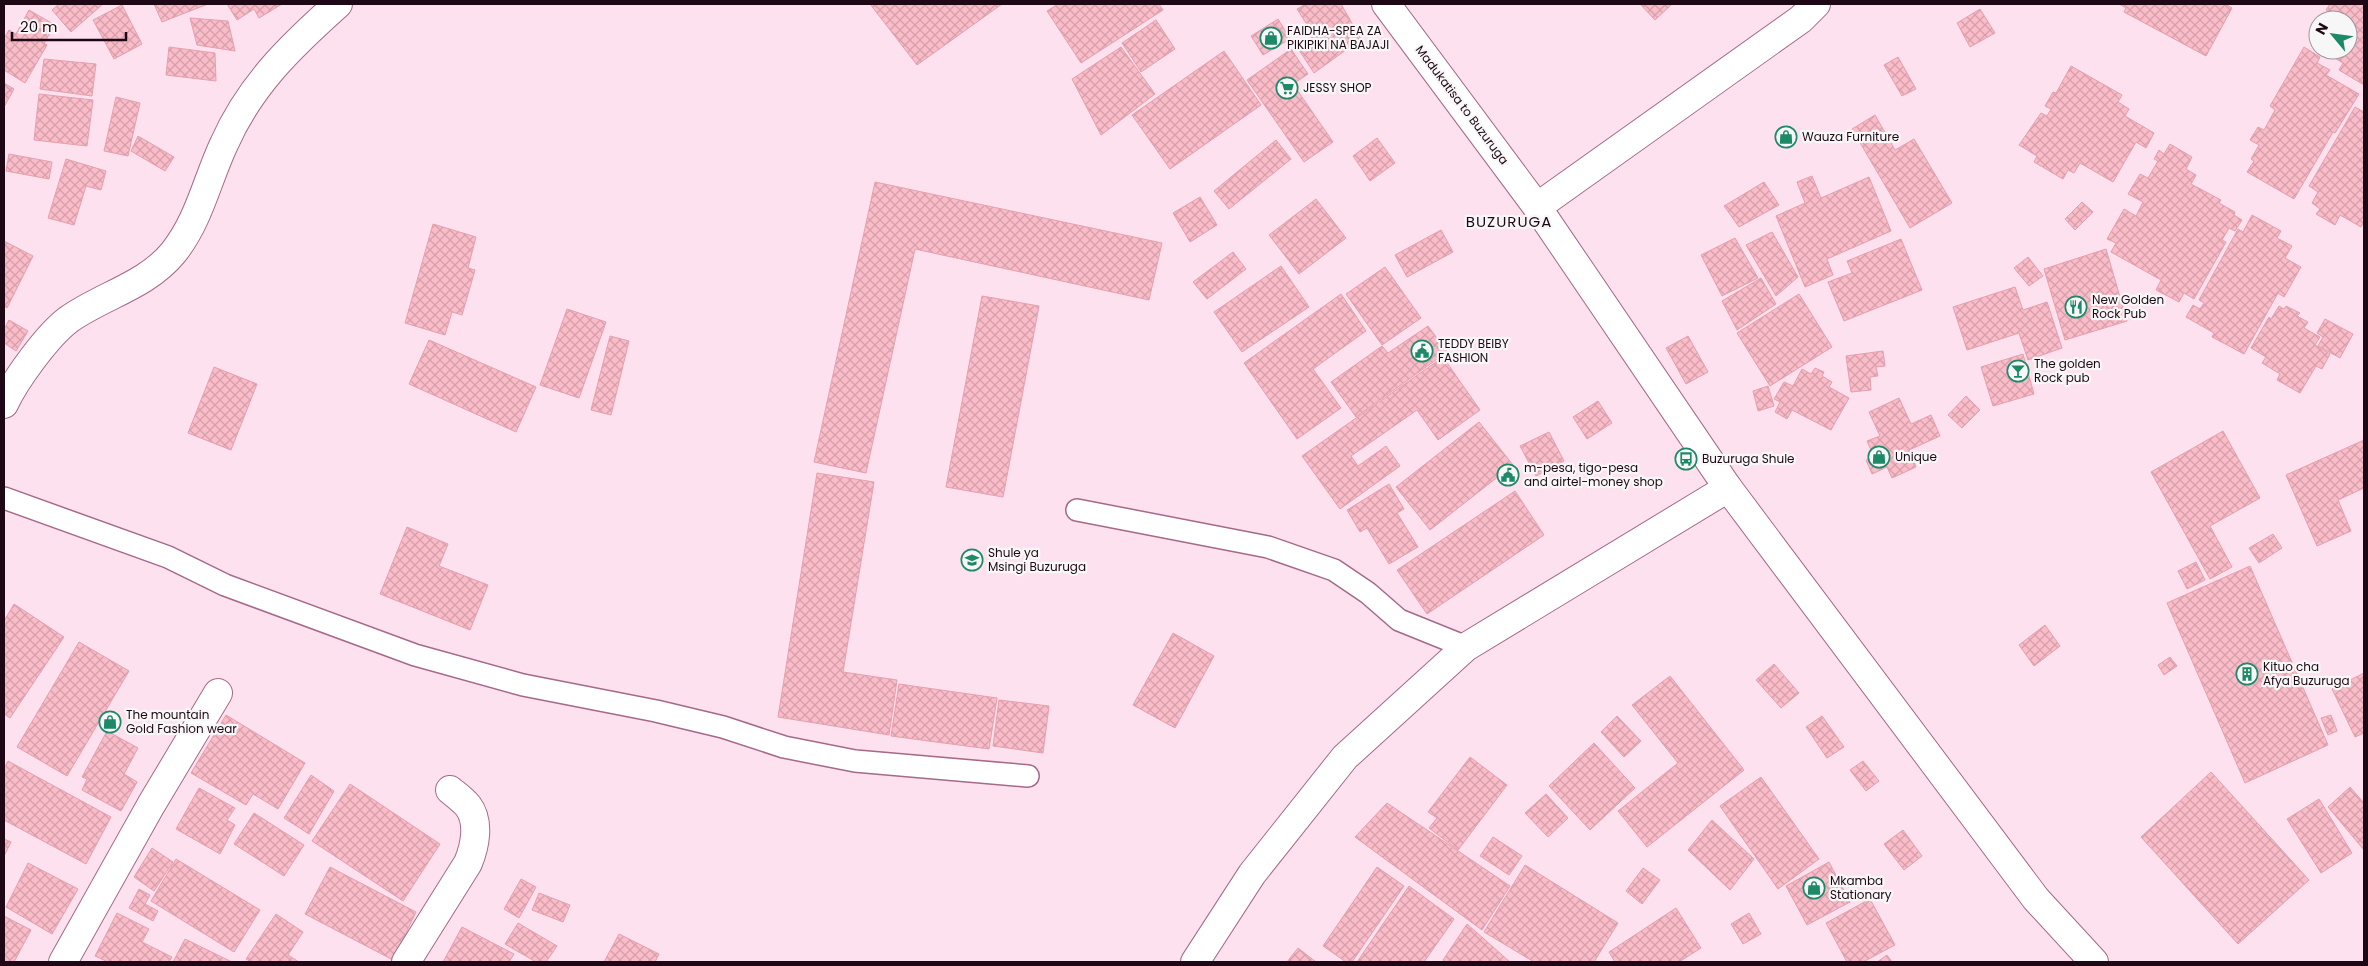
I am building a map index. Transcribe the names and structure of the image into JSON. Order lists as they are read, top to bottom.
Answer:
{
  "streets": {
    "street": ["Madukatisa to Buzuruga"]
  },
  "districts": ["BUZURUGA"],
  "places": {
    "shop": [
      "FAIDHA-SPEA ZA PIKIPIKI NA BAJAJI",
      "Wauza Furniture",
      "Unique",
      "The mountain Gold Fashion wear",
      "Mkamba Stationary"
    ],
    "supermarket": ["JESSY SHOP"],
    "restaurant": ["New Golden Rock Pub"],
    "public building": ["TEDDY BEIBY FASHION", "m-pesa, tigo-pesa and airtel-money shop"],
    "bar": ["The golden Rock pub"],
    "bus stop": ["Buzuruga Shule"],
    "school or university": ["Shule ya Msingi Buzuruga"],
    "building": ["Kituo cha Afya Buzuruga"]
  },
  "scale_bar": "20 m",
  "north": "top left"
}
